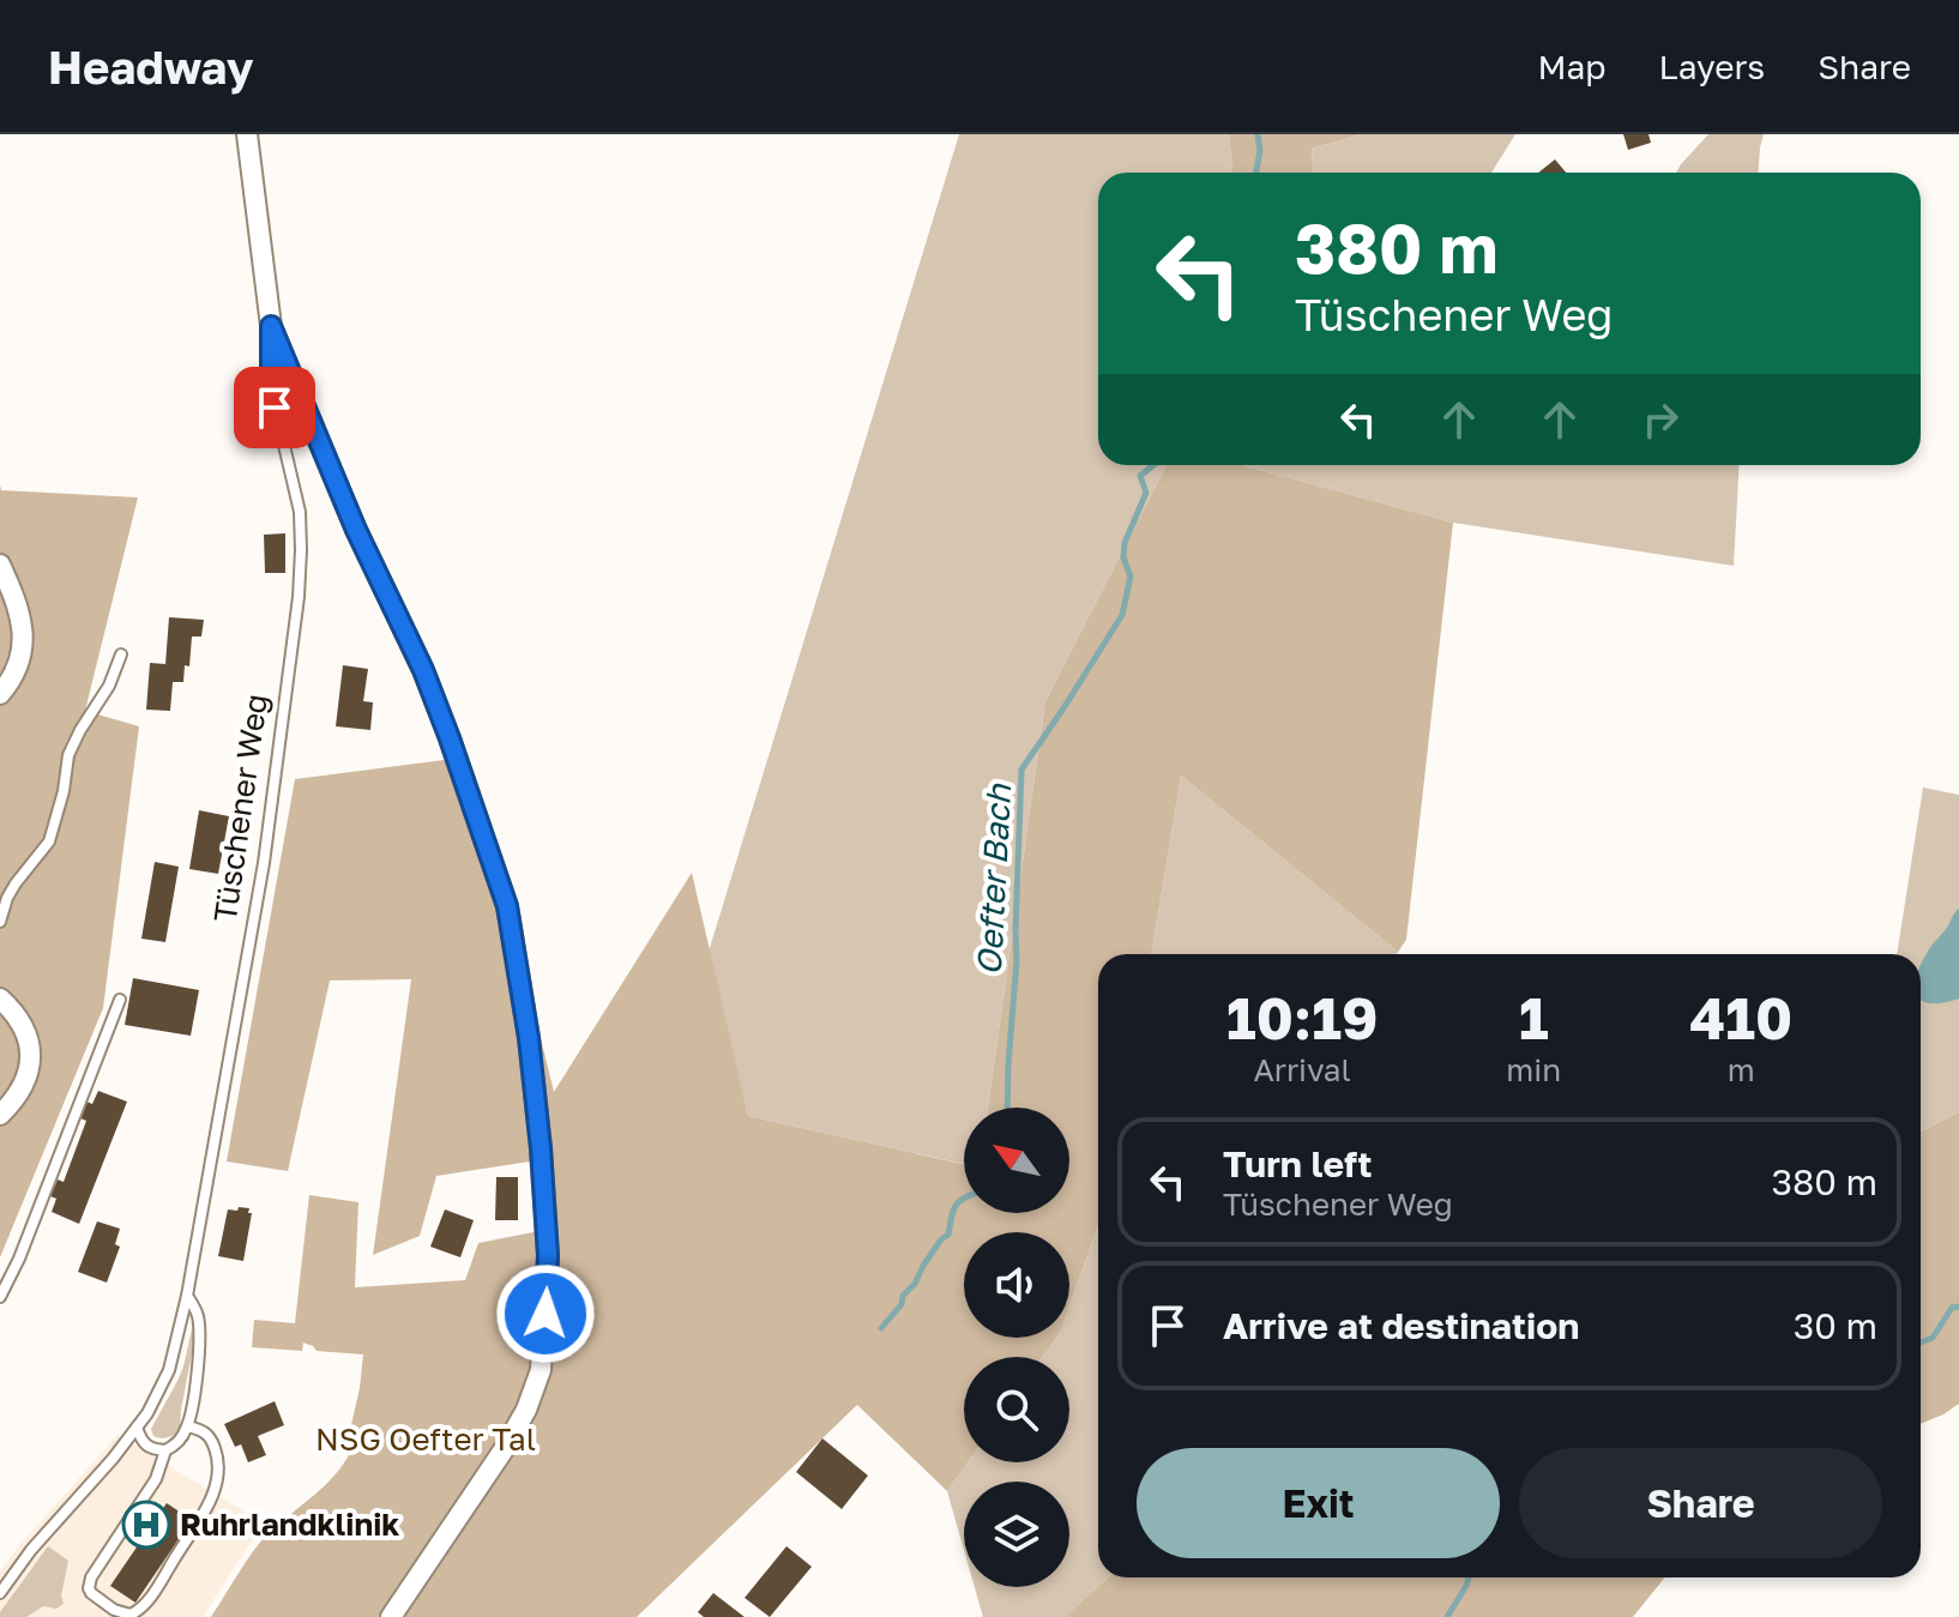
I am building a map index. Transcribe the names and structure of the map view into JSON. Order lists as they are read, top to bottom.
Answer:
{
  "streets": {
    "street": ["Tüschener Weg"]
  },
  "water": ["Oefter Bach"],
  "parks": ["NSG Oefter Tal"],
  "places": {
    "hospital": ["Ruhrlandklinik"]
  },
  "north": "top left",
  "page": {
    "header": "Headway",
    "nav": ["Map", "Layers", "Share"],
    "turn": ["380 m", "Tüschener Weg"],
    "eta": [
      "10:19",
      "Arrival",
      "1",
      "min",
      "410",
      "m"
    ],
    "list": [
      {
        "name": "Turn left",
        "note": "Tüschener Weg",
        "value": "380 m"
      },
      {
        "name": "Arrive at destination",
        "value": "30 m"
      }
    ],
    "buttons": ["Exit", "Share"]
  }
}
